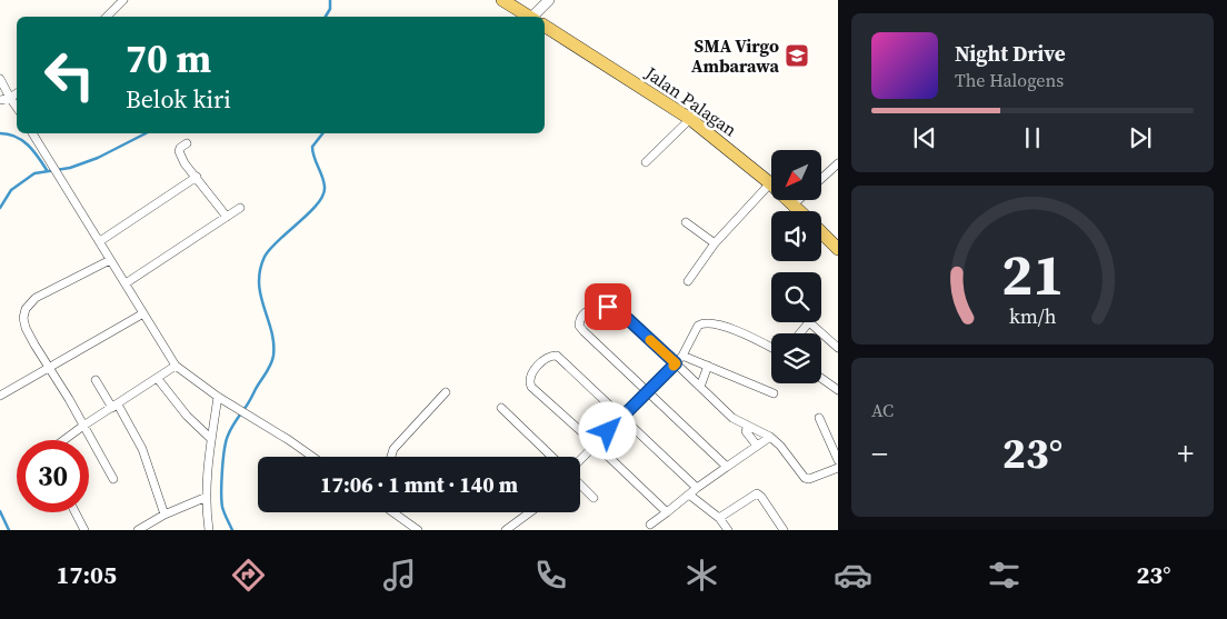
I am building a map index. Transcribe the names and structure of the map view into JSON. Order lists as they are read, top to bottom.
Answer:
{
  "streets": {
    "main road": ["Jalan Palagan"]
  },
  "places": {
    "school or university": ["SMA Virgo Ambarawa"]
  },
  "north": "bottom left",
  "page": {
    "turn": ["70 m", "Belok kiri"],
    "song": ["Night Drive", "The Halogens"],
    "tile": "AC",
    "heat": ["−", "23°", "+"],
    "limit": "30",
    "trip": "17:06 · 1 mnt · 140 m",
    "tabs": ["17:05", "23°"],
    "gauge": ["21", "km/h"]
  }
}
